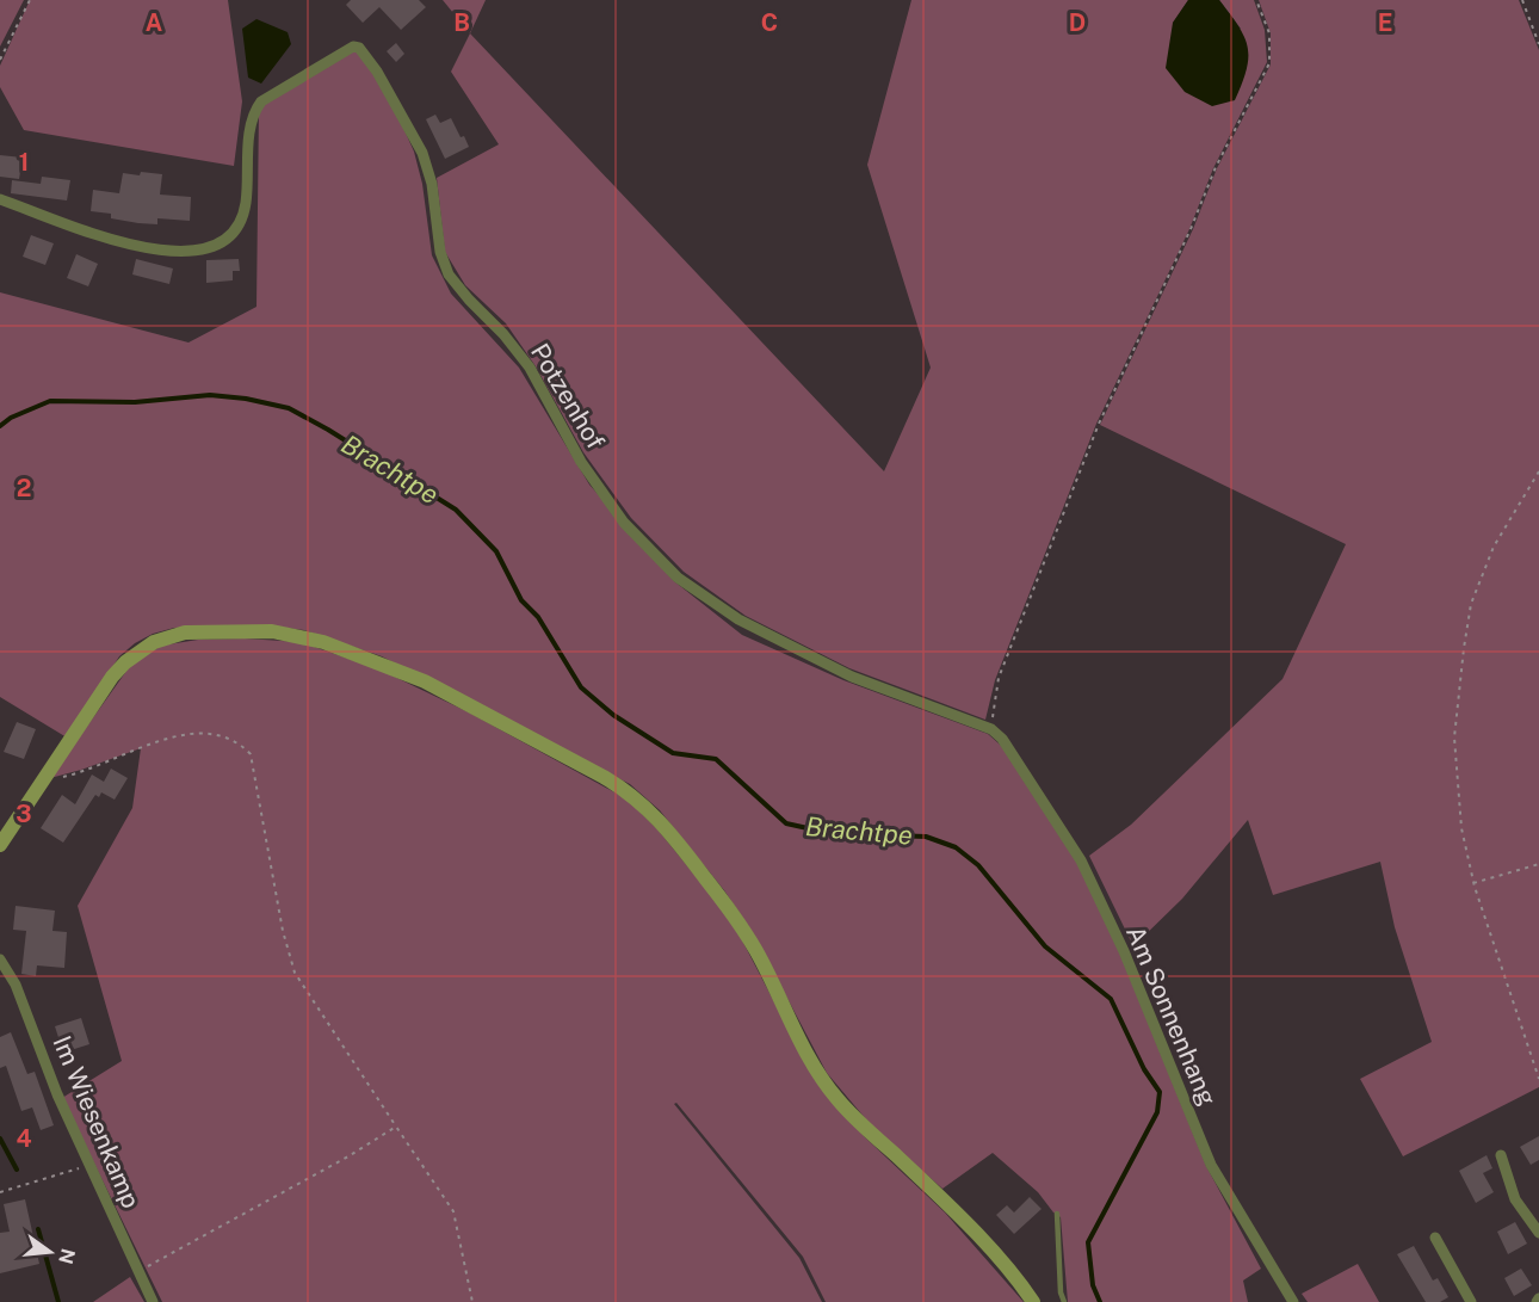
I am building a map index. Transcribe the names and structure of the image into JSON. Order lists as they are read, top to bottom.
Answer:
{
  "streets": {
    "street": ["Potzenhof", "Am Sonnenhang", "Im Wiesenkamp"]
  },
  "crossings": [
    ["Potzenhof", "Am Sonnenhang"]
  ],
  "water": ["Brachtpe"],
  "north": "right",
  "grid": {
    "columns": [
      "A",
      "B",
      "C",
      "D",
      "E"
    ],
    "rows": [
      "1",
      "2",
      "3",
      "4"
    ]
  }
}
